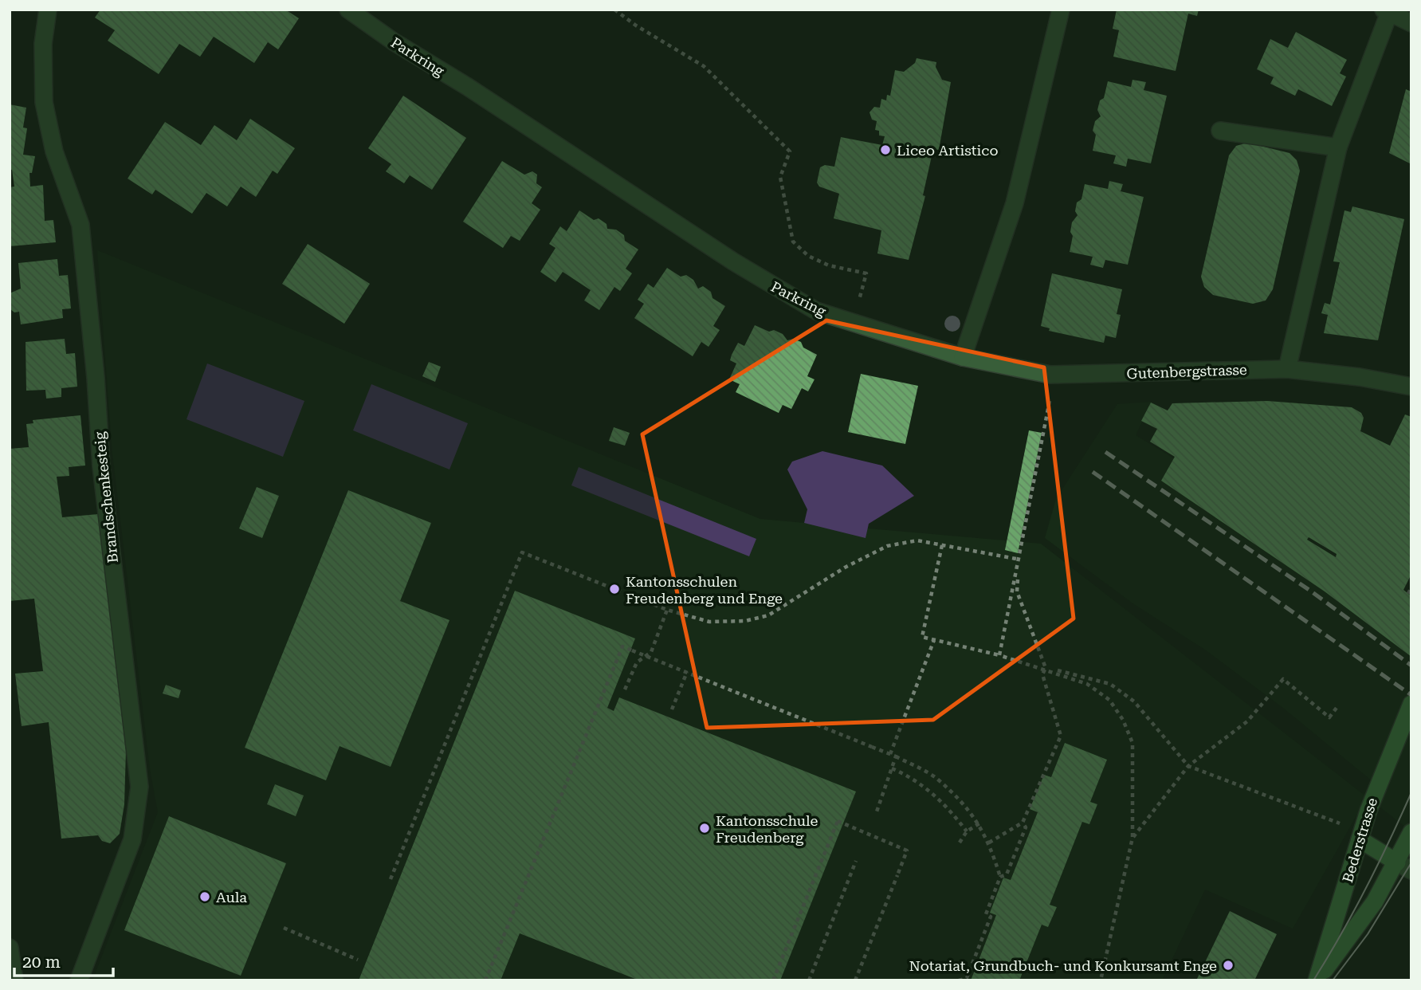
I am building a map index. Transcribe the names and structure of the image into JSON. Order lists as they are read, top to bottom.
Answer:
{
  "streets": {
    "main road": ["Bederstrasse"],
    "street": ["Parkring", "Gutenbergstrasse", "Brandschenkesteig"]
  },
  "crossings": [
    ["Parkring", "Gutenbergstrasse"]
  ],
  "places": [
    "Liceo Artistico",
    "Kantonsschulen Freudenberg und Enge",
    "Kantonsschule Freudenberg",
    "Aula",
    "Notariat, Grundbuch- und Konkursamt Enge"
  ],
  "scale_bar": "20 m"
}
